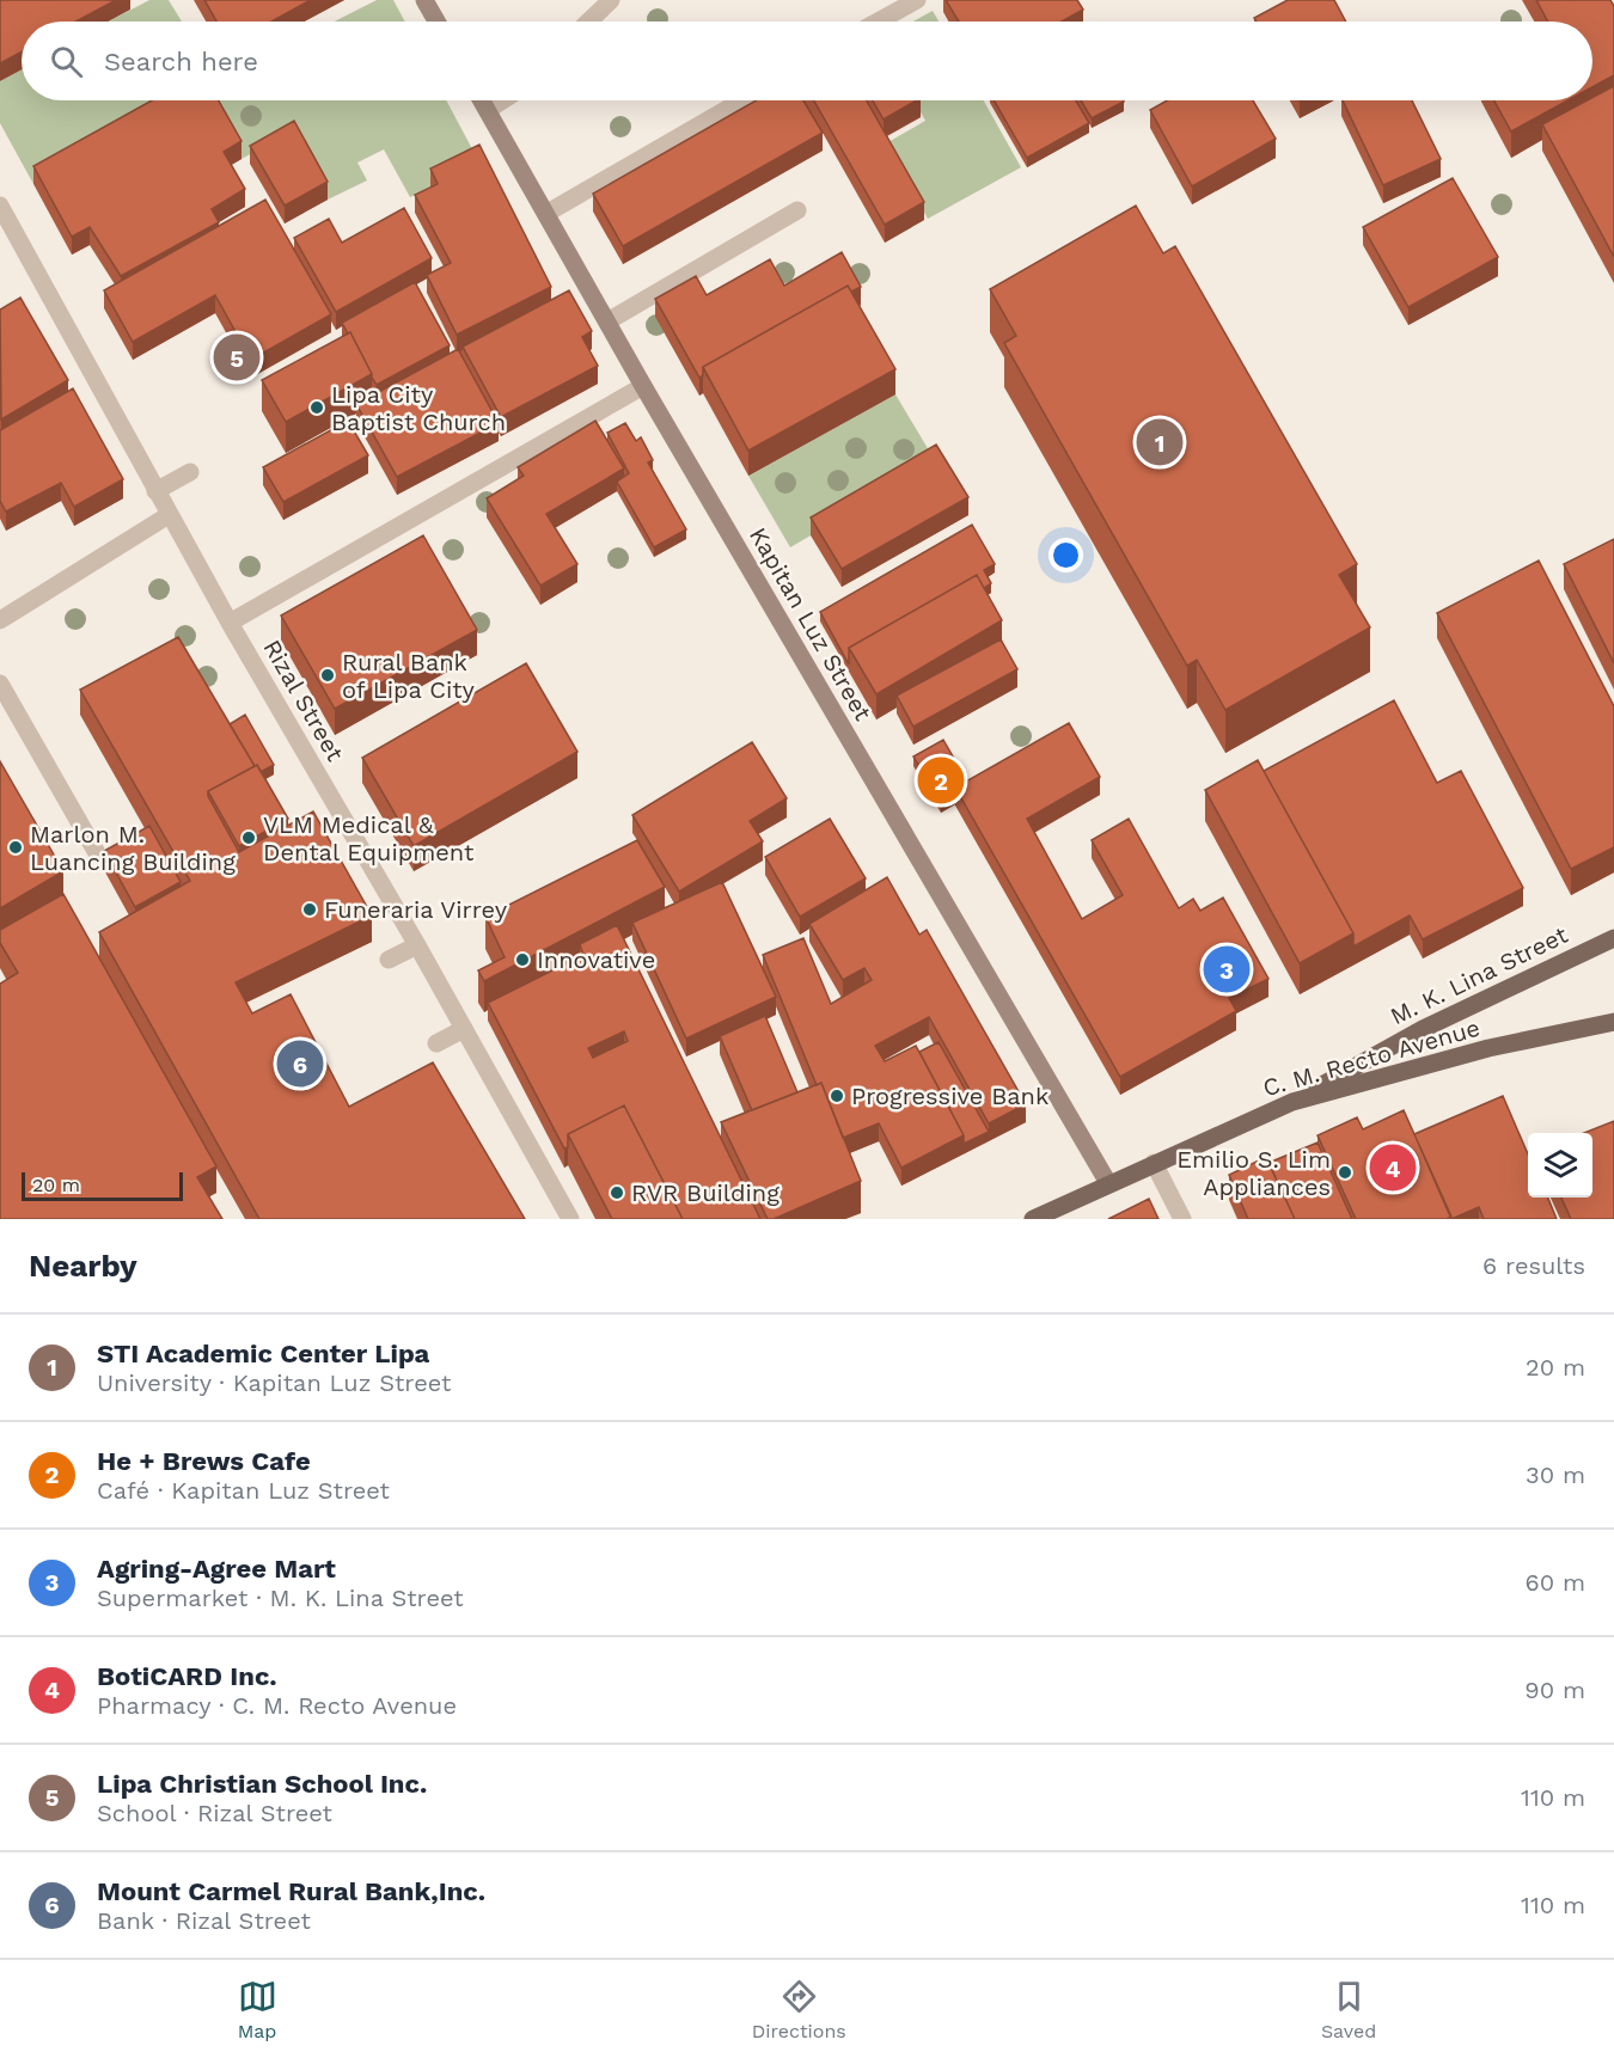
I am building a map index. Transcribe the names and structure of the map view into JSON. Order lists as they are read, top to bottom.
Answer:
{
  "streets": {
    "main road": ["M. K. Lina Street", "C. M. Recto Avenue"],
    "street": ["Kapitan Luz Street", "Rizal Street"]
  },
  "crossings": [
    ["Kapitan Luz Street", "C. M. Recto Avenue"],
    ["M. K. Lina Street", "C. M. Recto Avenue"]
  ],
  "places": [
    "Lipa City Baptist Church",
    "Rural Bank of Lipa City",
    "VLM Medical & Dental Equipment",
    "Marlon M. Luancing Building",
    "Funeraria Virrey",
    "Innovative",
    "Progressive Bank",
    "Emilio S. Lim Appliances",
    "RVR Building"
  ],
  "scale_bar": "20 m",
  "page": {
    "search": "Search here",
    "pins": [
      "5",
      "1",
      "2",
      "3",
      "6",
      "4"
    ],
    "scale": "20 m",
    "heading": ["Nearby", "6 results"],
    "list": [
      {
        "mark": "1",
        "name": "STI Academic Center Lipa",
        "note": "University · Kapitan Luz Street",
        "value": "20 m"
      },
      {
        "mark": "2",
        "name": "He + Brews Cafe",
        "note": "Café · Kapitan Luz Street",
        "value": "30 m"
      },
      {
        "mark": "3",
        "name": "Agring-Agree Mart",
        "note": "Supermarket · M. K. Lina Street",
        "value": "60 m"
      },
      {
        "mark": "4",
        "name": "BotiCARD Inc.",
        "note": "Pharmacy · C. M. Recto Avenue",
        "value": "90 m"
      },
      {
        "mark": "5",
        "name": "Lipa Christian School Inc.",
        "note": "School · Rizal Street",
        "value": "110 m"
      },
      {
        "mark": "6",
        "name": "Mount Carmel Rural Bank,Inc.",
        "note": "Bank · Rizal Street",
        "value": "110 m"
      }
    ],
    "nav": ["Map", "Directions", "Saved"]
  }
}
